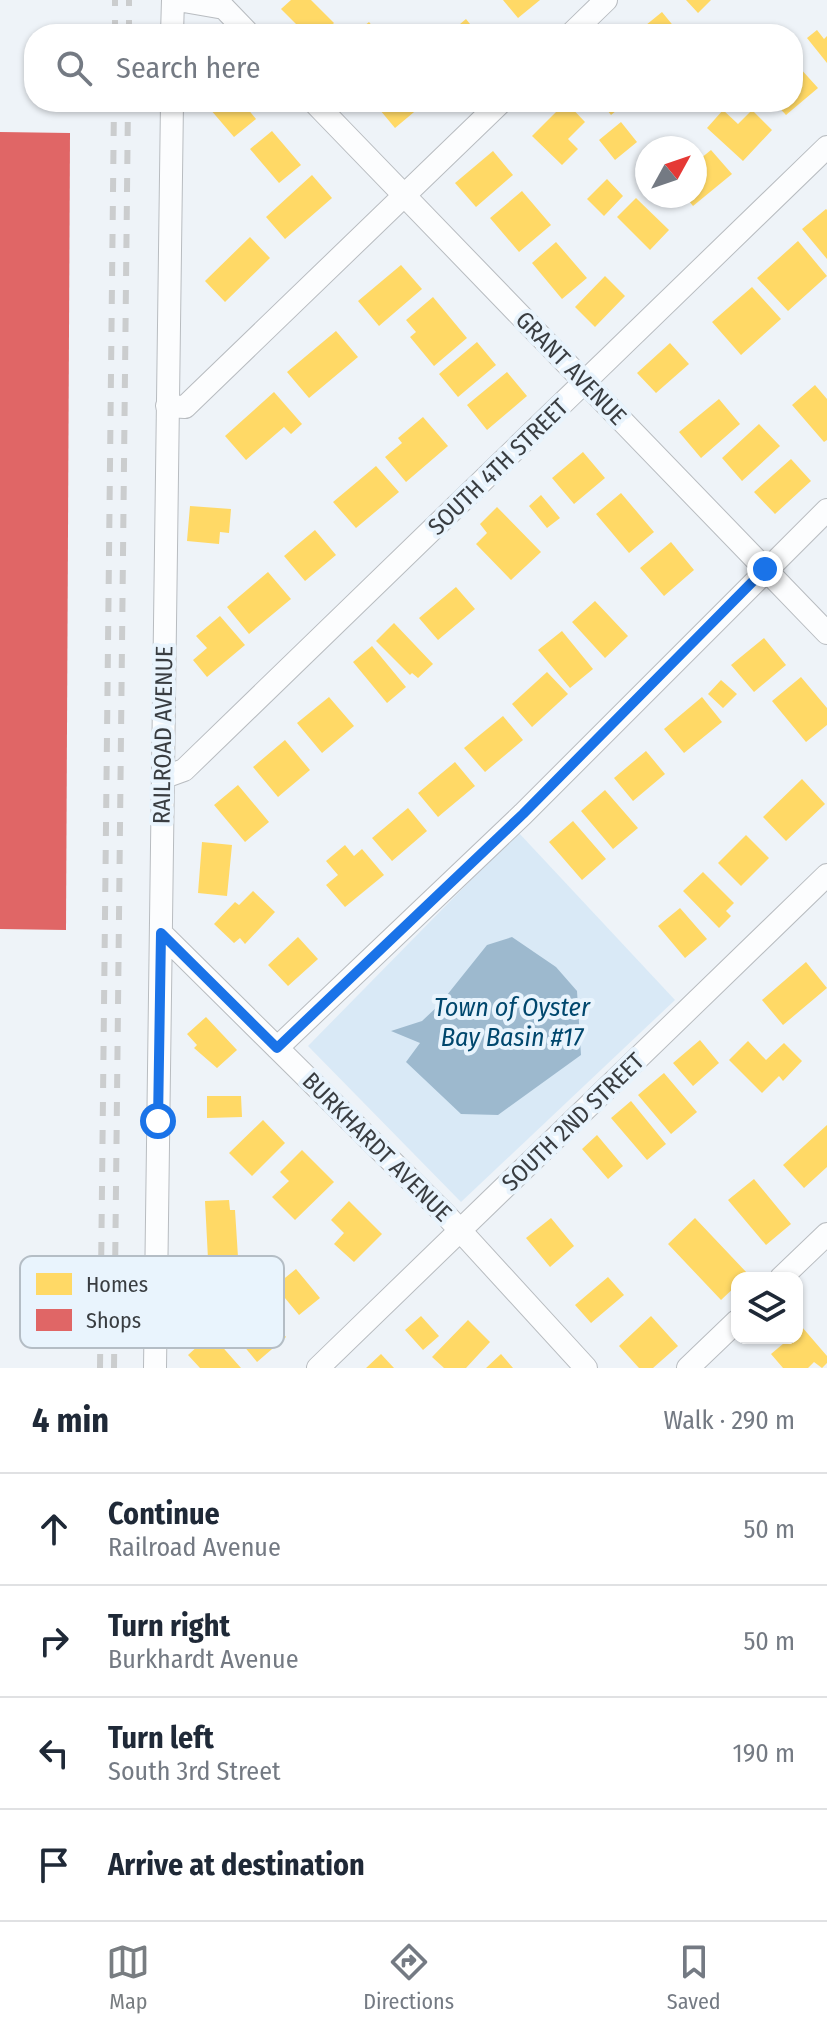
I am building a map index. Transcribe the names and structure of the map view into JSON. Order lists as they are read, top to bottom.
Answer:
{
  "streets": {
    "street": [
      "GRANT AVENUE",
      "SOUTH 4TH STREET",
      "RAILROAD AVENUE",
      "SOUTH 2ND STREET",
      "BURKHARDT AVENUE"
    ]
  },
  "crossings": [
    ["GRANT AVENUE", "SOUTH 4TH STREET"],
    ["SOUTH 4TH STREET", "RAILROAD AVENUE"],
    ["RAILROAD AVENUE", "BURKHARDT AVENUE"],
    ["SOUTH 2ND STREET", "BURKHARDT AVENUE"]
  ],
  "water": ["Town of Oyster Bay Basin #17"],
  "legend": ["Homes", "Shops"],
  "north": "top right",
  "page": {
    "search": "Search here",
    "heading": ["4 min", "Walk · 290 m"],
    "list": [
      ["Continue", "Railroad Avenue", "50 m"],
      ["Turn right", "Burkhardt Avenue", "50 m"],
      ["Turn left", "South 3rd Street", "190 m"],
      "Arrive at destination"
    ],
    "nav": ["Map", "Directions", "Saved"]
  }
}
